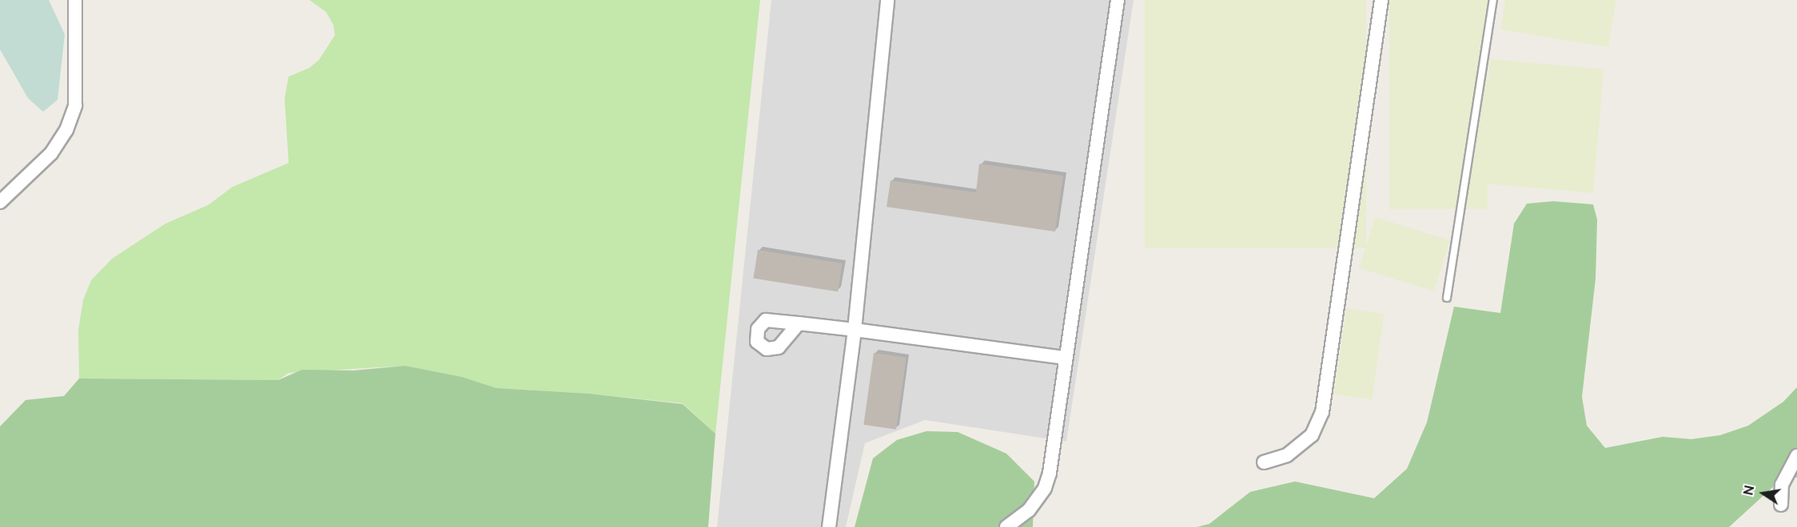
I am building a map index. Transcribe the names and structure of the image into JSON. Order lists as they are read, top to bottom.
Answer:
{
  "north": "left"
}
